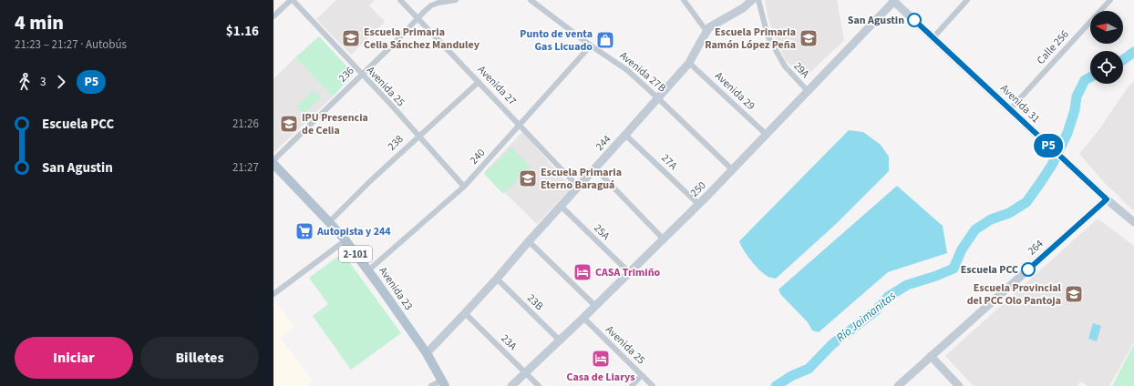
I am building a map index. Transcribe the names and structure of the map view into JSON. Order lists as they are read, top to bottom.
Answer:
{
  "streets": {
    "main road": ["2-101", "Avenida 23"],
    "street": [
      "Calle 256",
      "29A",
      "Avenida 27B",
      "236",
      "Avenida 27",
      "Avenida 25",
      "Avenida 29",
      "Avenida 31",
      "238",
      "244",
      "240",
      "27A",
      "250",
      "25A",
      "264",
      "23B",
      "23A"
    ]
  },
  "crossings": [
    ["Calle 256", "Avenida 31"],
    ["29A", "250"],
    ["Avenida 27B", "244"],
    ["Avenida 27B", "240"],
    ["Avenida 27B", "250"],
    ["236", "Avenida 27"],
    ["236", "Avenida 25"],
    ["Avenida 27", "238"],
    ["Avenida 27", "244"],
    ["Avenida 27", "240"],
    ["Avenida 25", "238"],
    ["Avenida 25", "240"],
    ["Avenida 25", "250"],
    ["Avenida 29", "244"],
    ["Avenida 29", "250"],
    ["Avenida 31", "250"],
    ["Avenida 31", "264"],
    ["238", "Avenida 23"],
    ["244", "27A"],
    ["244", "25A"],
    ["244", "Avenida 23"],
    ["244", "23B"],
    ["244", "23A"],
    ["240", "Avenida 23"],
    ["27A", "250"],
    ["250", "25A"],
    ["250", "23B"],
    ["250", "23A"]
  ],
  "water": ["Río Jaimanitas"],
  "places": {
    "other": ["San Agustin", "Escuela PCC"],
    "school or university": [
      "Escuela Primaria Celia Sánchez Manduley",
      "Escuela Primaria Ramón López Peña",
      "IPU Presencia de Celia",
      "Escuela Primaria Eterno Baraguá",
      "Escuela Provincial del PCC Olo Pantoja"
    ],
    "shop": ["Punto de venta Gas Licuado"],
    "supermarket": ["Autopista y 244"],
    "hotel": ["CASA Trimiño", "Casa de Liarys"]
  },
  "lines": ["bus line P5"],
  "north": "left",
  "page": {
    "heading": ["4 min", "21:23 – 21:27 · Autobús", "$1.16"],
    "on_map": "P5",
    "legs": ["3", "P5"],
    "list": [
      {
        "name": "Escuela PCC",
        "value": "21:26"
      },
      {
        "name": "San Agustin",
        "value": "21:27"
      }
    ],
    "buttons": ["Iniciar", "Billetes"]
  }
}
